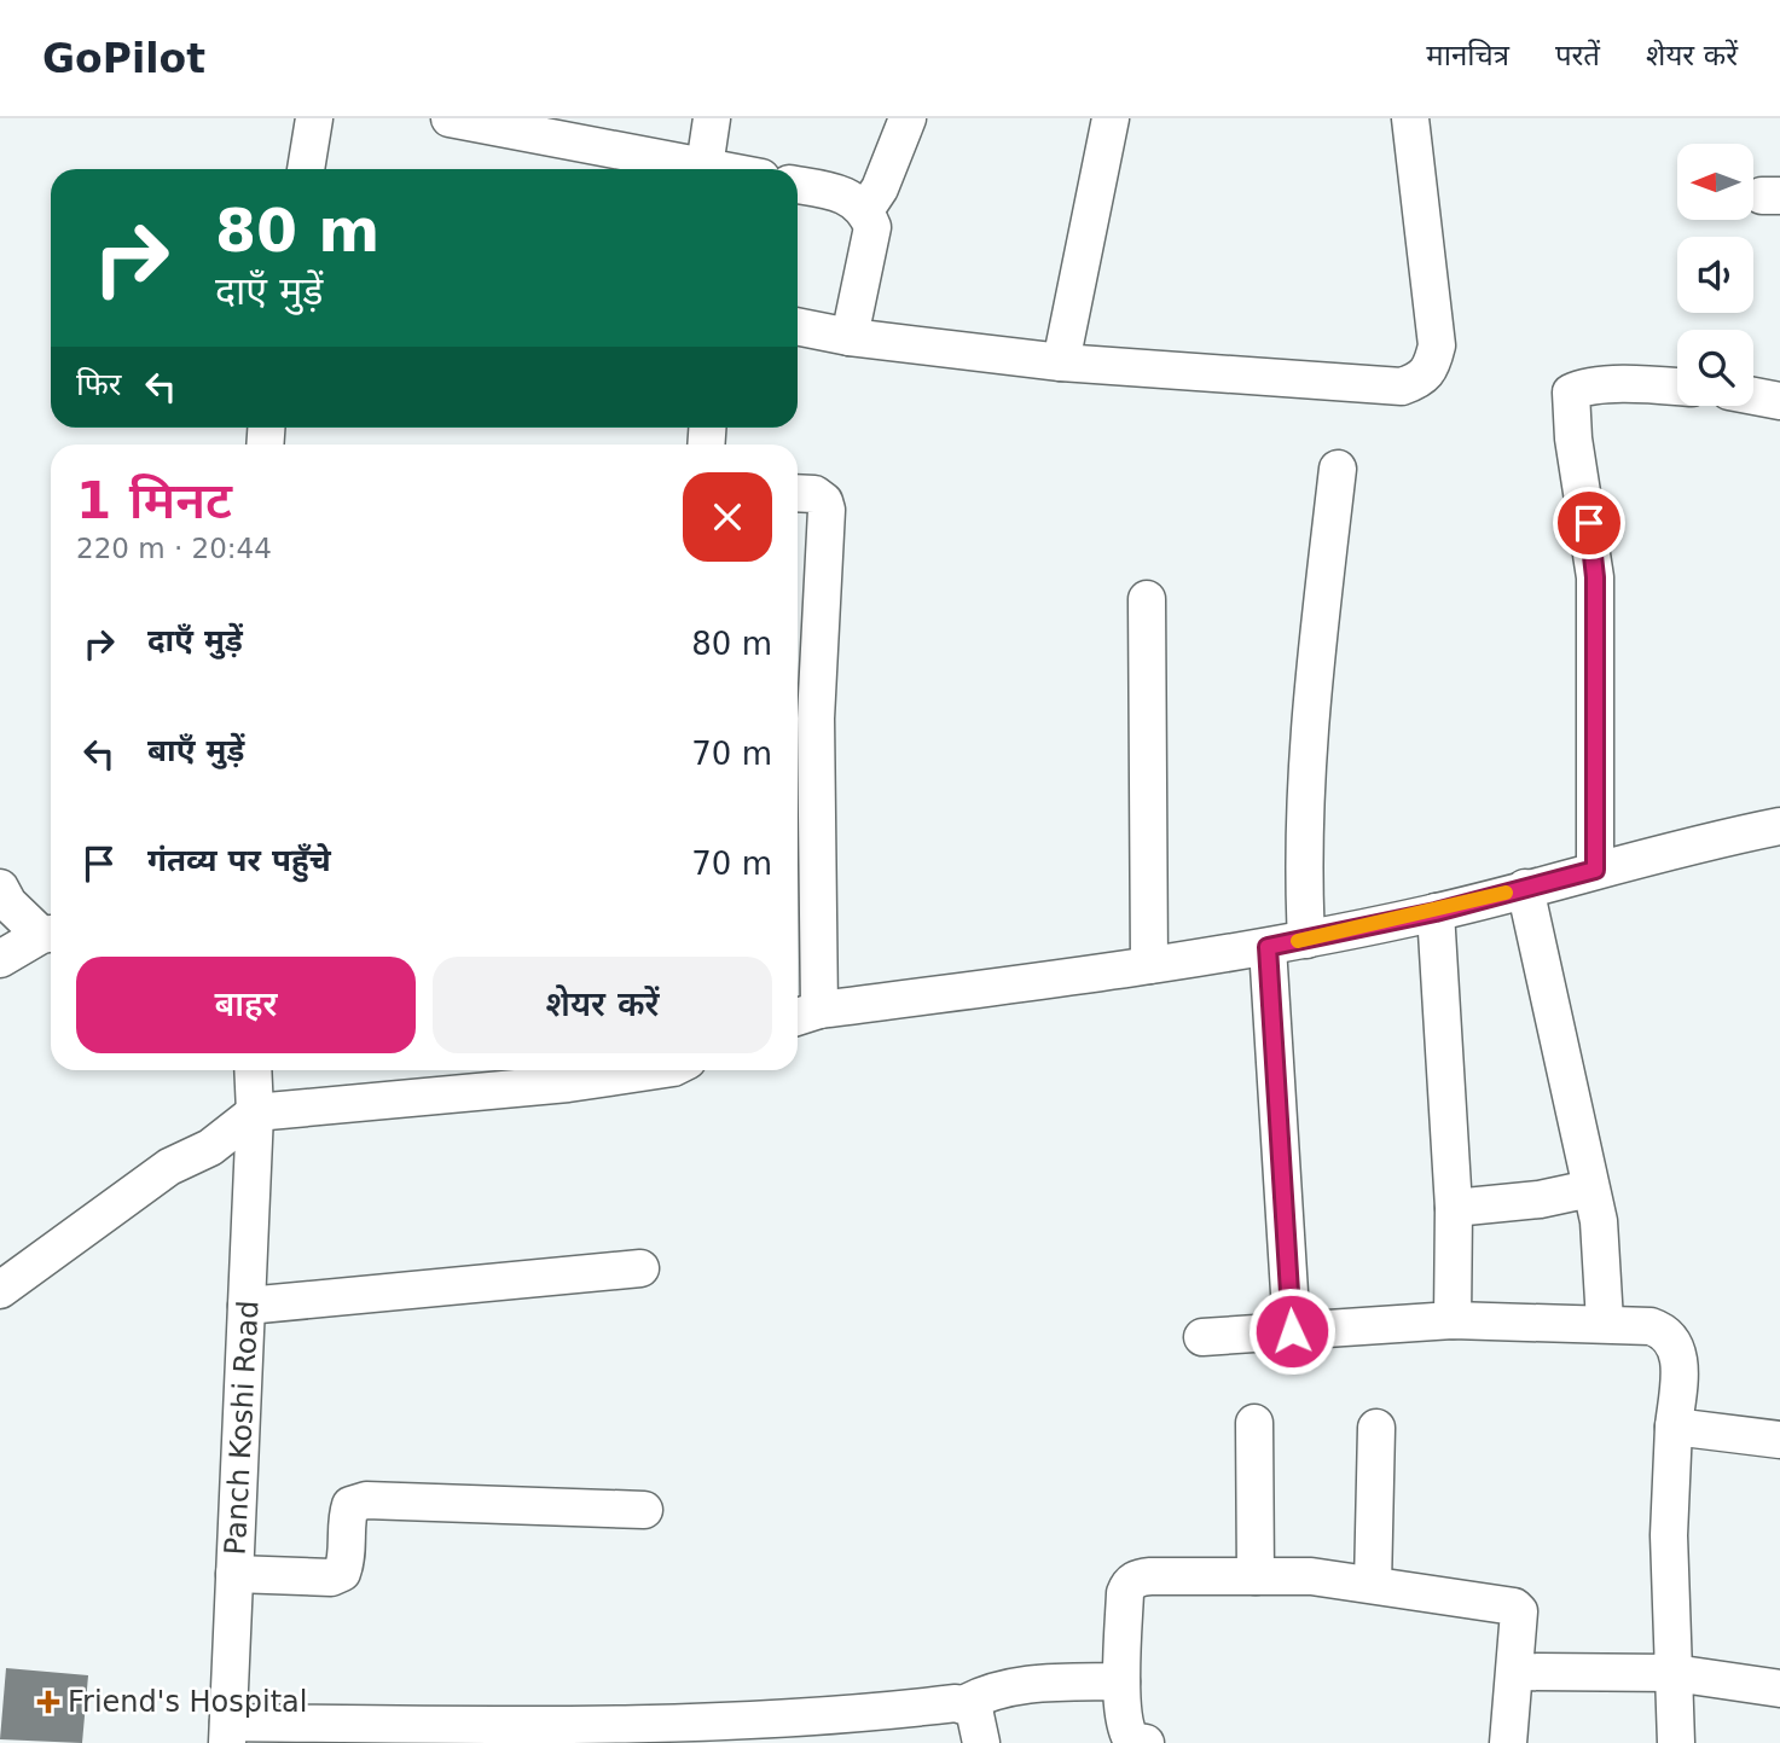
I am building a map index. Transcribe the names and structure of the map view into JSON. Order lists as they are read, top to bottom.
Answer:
{
  "streets": {
    "street": ["Panch Koshi Road"]
  },
  "places": {
    "health": ["Friend's Hospital"]
  },
  "north": "left",
  "page": {
    "header": "GoPilot",
    "nav": ["मानचित्र", "परतें", "शेयर करें"],
    "turn": ["80 m", "दाएँ मुड़ें"],
    "then": "फिर",
    "heading": ["1 मिनट", "220 m · 20:44"],
    "list": [
      {
        "name": "दाएँ मुड़ें",
        "value": "80 m"
      },
      {
        "name": "बाएँ मुड़ें",
        "value": "70 m"
      },
      {
        "name": "गंतव्य पर पहुँचे",
        "value": "70 m"
      }
    ],
    "buttons": ["बाहर", "शेयर करें"]
  }
}
